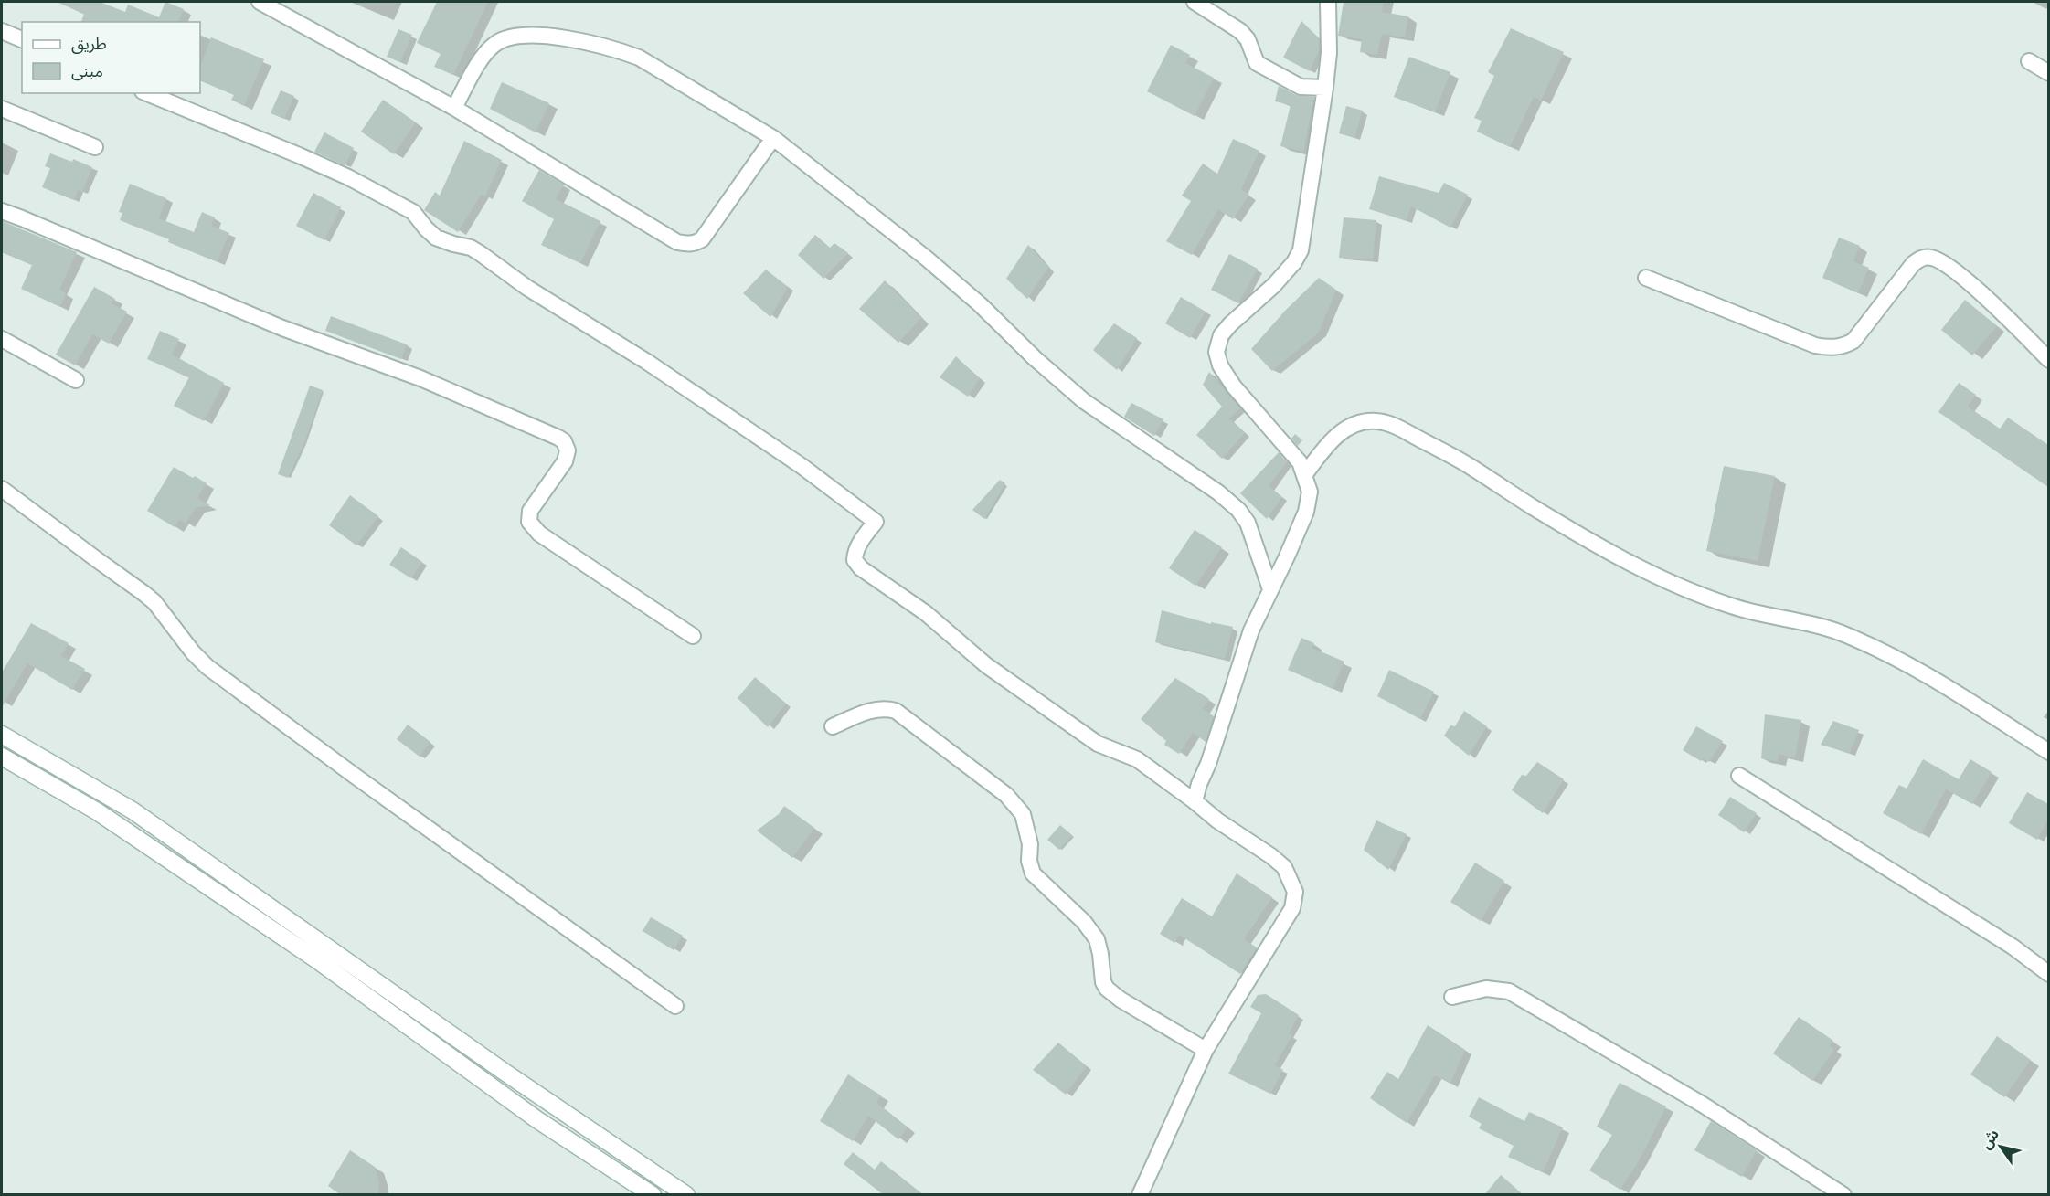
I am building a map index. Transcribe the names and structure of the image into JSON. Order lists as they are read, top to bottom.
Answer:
{
  "legend": ["طريق", "مبنى"],
  "north": "top left"
}
